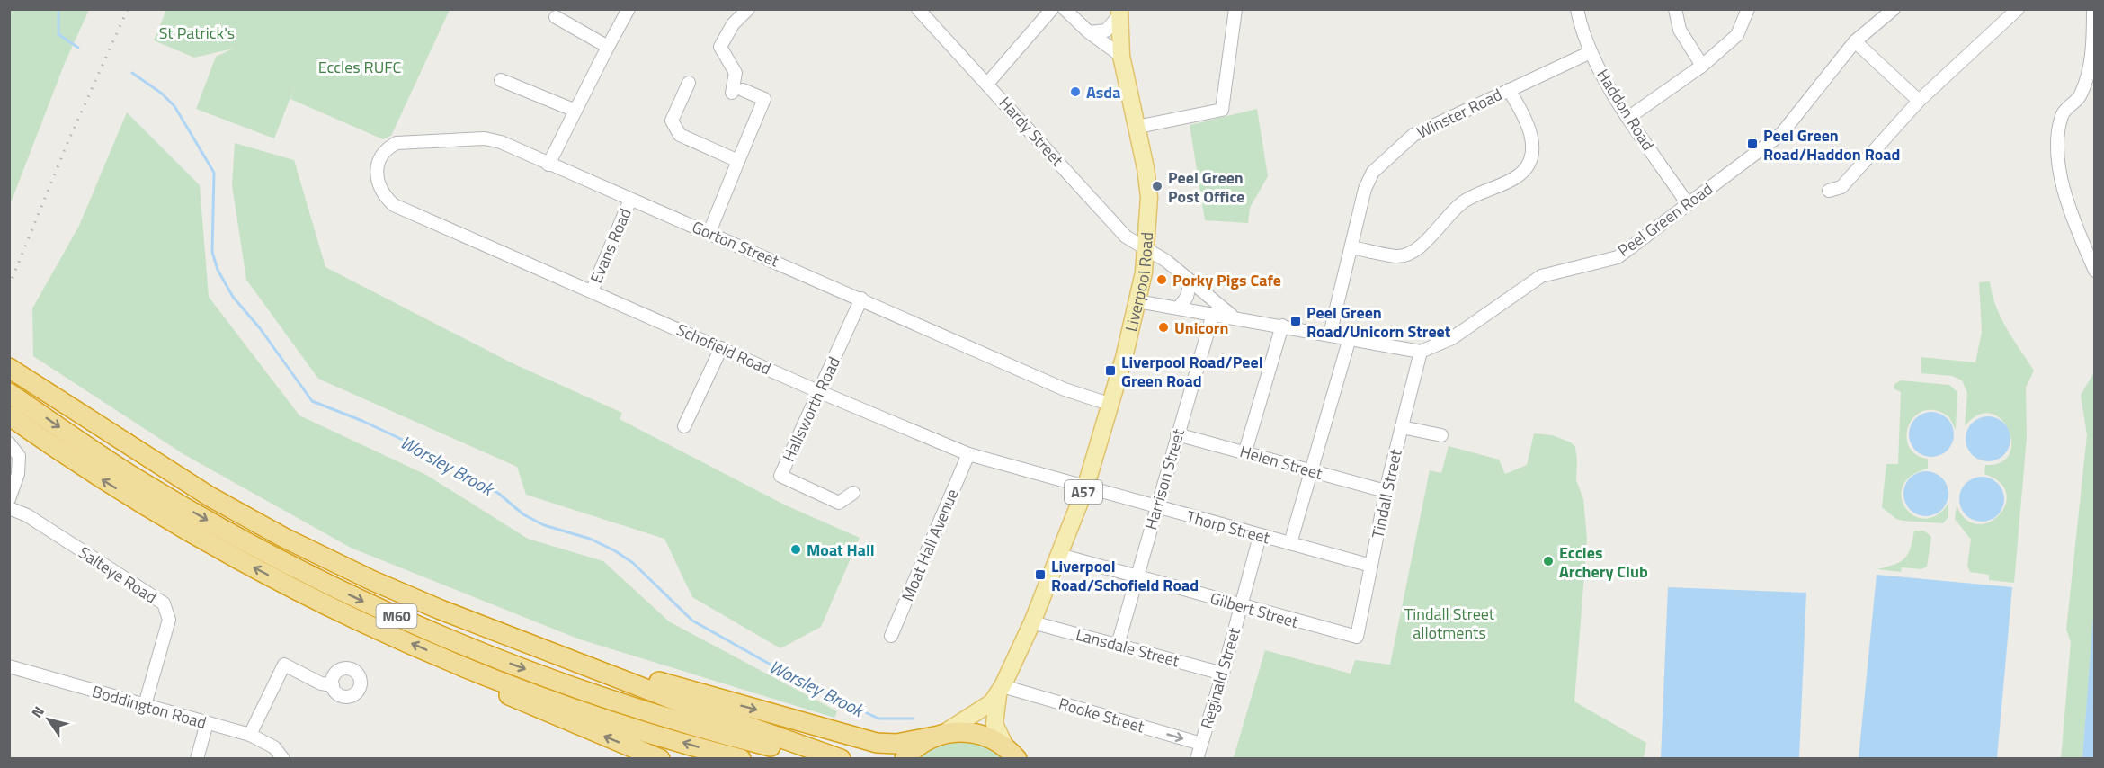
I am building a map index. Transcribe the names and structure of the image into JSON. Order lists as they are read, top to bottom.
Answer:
{
  "streets": {
    "highway": ["A57", "M60"],
    "main road": ["Liverpool Road"],
    "street": [
      "Haddon Road",
      "Winster Road",
      "Hardy Street",
      "Peel Green Road",
      "Gorton Street",
      "Evans Road",
      "Schofield Road",
      "Hallsworth Road",
      "Helen Street",
      "Harrison Street",
      "Tindall Street",
      "Thorp Street",
      "Moat Hall Avenue",
      "Salteye Road",
      "Gilbert Street",
      "Lansdale Street",
      "Reginald Street",
      "Boddington Road",
      "Rooke Street"
    ]
  },
  "crossings": [
    ["Haddon Road", "Winster Road"],
    ["Haddon Road", "Peel Green Road"],
    ["Hardy Street", "Liverpool Road"],
    ["Peel Green Road", "Tindall Street"],
    ["Gorton Street", "Evans Road"],
    ["Gorton Street", "Liverpool Road"],
    ["Gorton Street", "Schofield Road"],
    ["Gorton Street", "Hallsworth Road"],
    ["Evans Road", "Schofield Road"],
    ["Liverpool Road", "Schofield Road"],
    ["Liverpool Road", "A57"],
    ["Liverpool Road", "Thorp Street"],
    ["Liverpool Road", "Gilbert Street"],
    ["Liverpool Road", "M60"],
    ["Liverpool Road", "Lansdale Street"],
    ["Liverpool Road", "Rooke Street"],
    ["Schofield Road", "Hallsworth Road"],
    ["Schofield Road", "Thorp Street"],
    ["Schofield Road", "Moat Hall Avenue"],
    ["Helen Street", "Harrison Street"],
    ["Helen Street", "Tindall Street"],
    ["Harrison Street", "Thorp Street"],
    ["Harrison Street", "Gilbert Street"],
    ["Harrison Street", "Lansdale Street"],
    ["A57", "M60"],
    ["Tindall Street", "Thorp Street"],
    ["Tindall Street", "Gilbert Street"],
    ["Thorp Street", "Reginald Street"],
    ["Salteye Road", "Boddington Road"],
    ["Gilbert Street", "Reginald Street"],
    ["Lansdale Street", "Reginald Street"],
    ["Reginald Street", "Rooke Street"]
  ],
  "one_way": ["Rooke Street"],
  "water": ["Worsley Brook"],
  "parks": ["St Patrick's", "Eccles RUFC", "Tindall Street allotments"],
  "places": {
    "other": [
      "Asda",
      "Peel Green Post Office",
      "Porky Pigs Cafe",
      "Unicorn",
      "Moat Hall",
      "Eccles Archery Club"
    ],
    "transit": [
      "Peel Green Road/Haddon Road",
      "Peel Green Road/Unicorn Street",
      "Liverpool Road/Peel Green Road",
      "Liverpool Road/Schofield Road"
    ]
  },
  "north": "top left"
}
